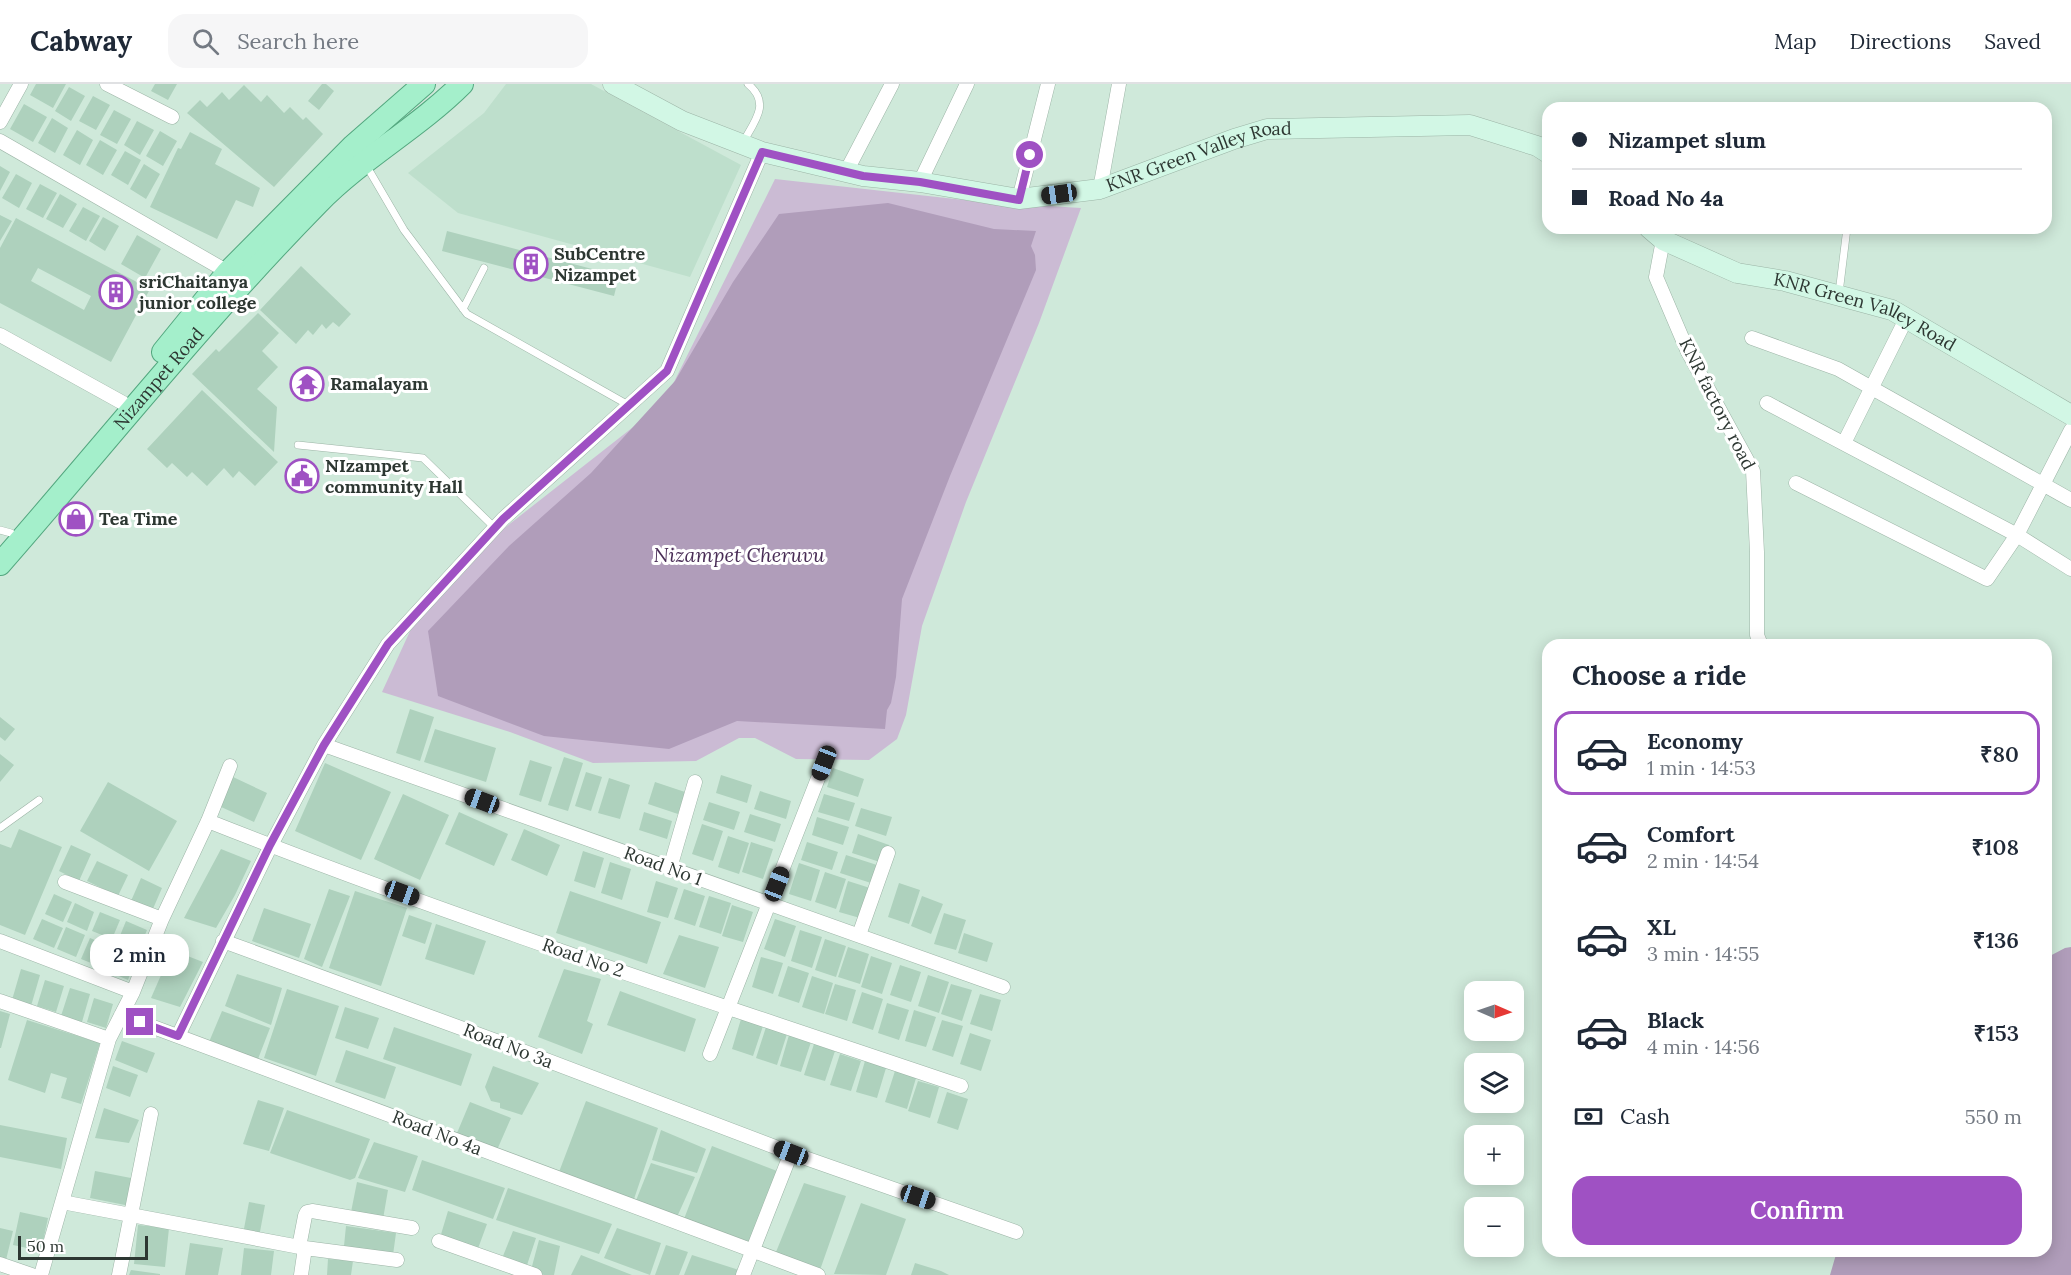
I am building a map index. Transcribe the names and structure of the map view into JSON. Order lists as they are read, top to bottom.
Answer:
{
  "streets": {
    "main road": ["Nizampet Road"],
    "street": [
      "KNR Green Valley Road",
      "KNR factory road",
      "Road No 1",
      "Road No 2",
      "Road No 3a",
      "Road No 4a"
    ]
  },
  "crossings": [
    ["KNR Green Valley Road", "KNR factory road"]
  ],
  "water": ["Nizampet Cheruvu"],
  "places": {
    "building": ["SubCentre Nizampet", "sriChaitanya junior college"],
    "temple": ["Ramalayam"],
    "public building": ["NIzampet community Hall"],
    "shop": ["Tea Time"]
  },
  "scale_bar": "50 m",
  "north": "right",
  "page": {
    "header": "Cabway",
    "search": "Search here",
    "nav": ["Map", "Directions", "Saved"],
    "banner": ["Nizampet slum", "Road No 4a"],
    "heading": "Choose a ride",
    "list": [
      {
        "name": "Economy",
        "note": "1 min · 14:53",
        "value": "₹80"
      },
      {
        "name": "Comfort",
        "note": "2 min · 14:54",
        "value": "₹108"
      },
      {
        "name": "XL",
        "note": "3 min · 14:55",
        "value": "₹136"
      },
      {
        "name": "Black",
        "note": "4 min · 14:56",
        "value": "₹153"
      }
    ],
    "bubble": "2 min",
    "map_buttons": ["+", "−"],
    "pay": ["Cash", "550 m"],
    "buttons": "Confirm",
    "scale": "50 m"
  }
}
